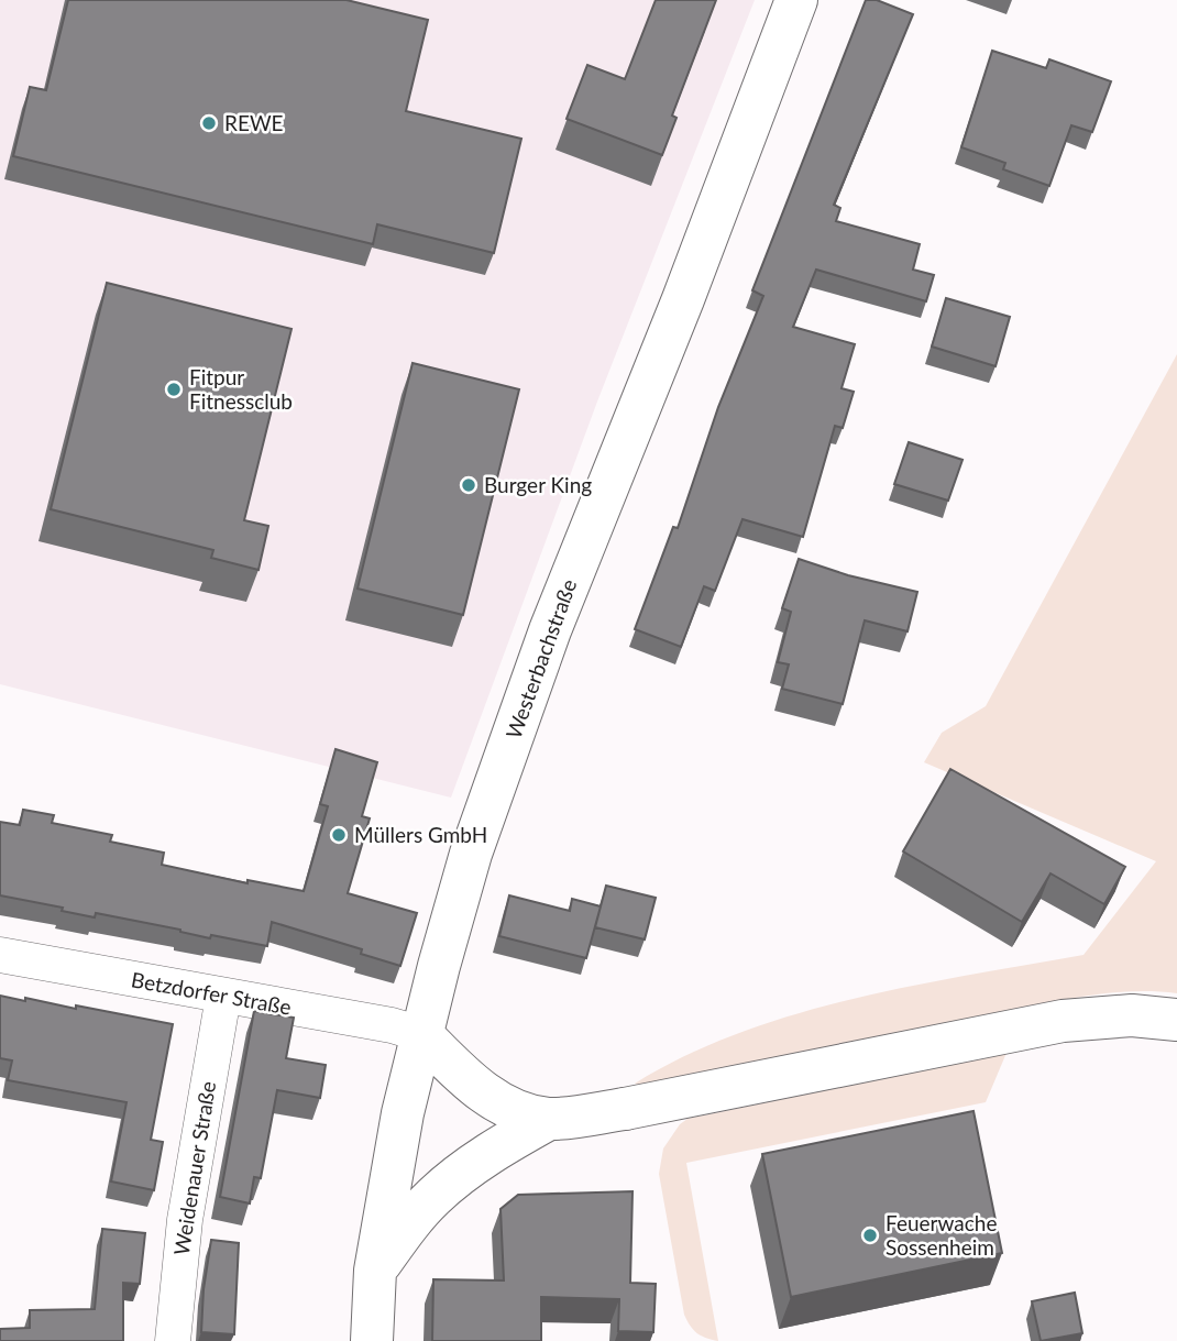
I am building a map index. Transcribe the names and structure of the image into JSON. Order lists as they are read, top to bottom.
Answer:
{
  "streets": {
    "main road": ["Westerbachstraße"],
    "street": ["Betzdorfer Straße", "Weidenauer Straße"]
  },
  "crossings": [
    ["Westerbachstraße", "Betzdorfer Straße"],
    ["Betzdorfer Straße", "Weidenauer Straße"]
  ],
  "places": [
    "REWE",
    "Fitpur Fitnessclub",
    "Burger King",
    "Müllers GmbH",
    "Feuerwache Sossenheim"
  ]
}
